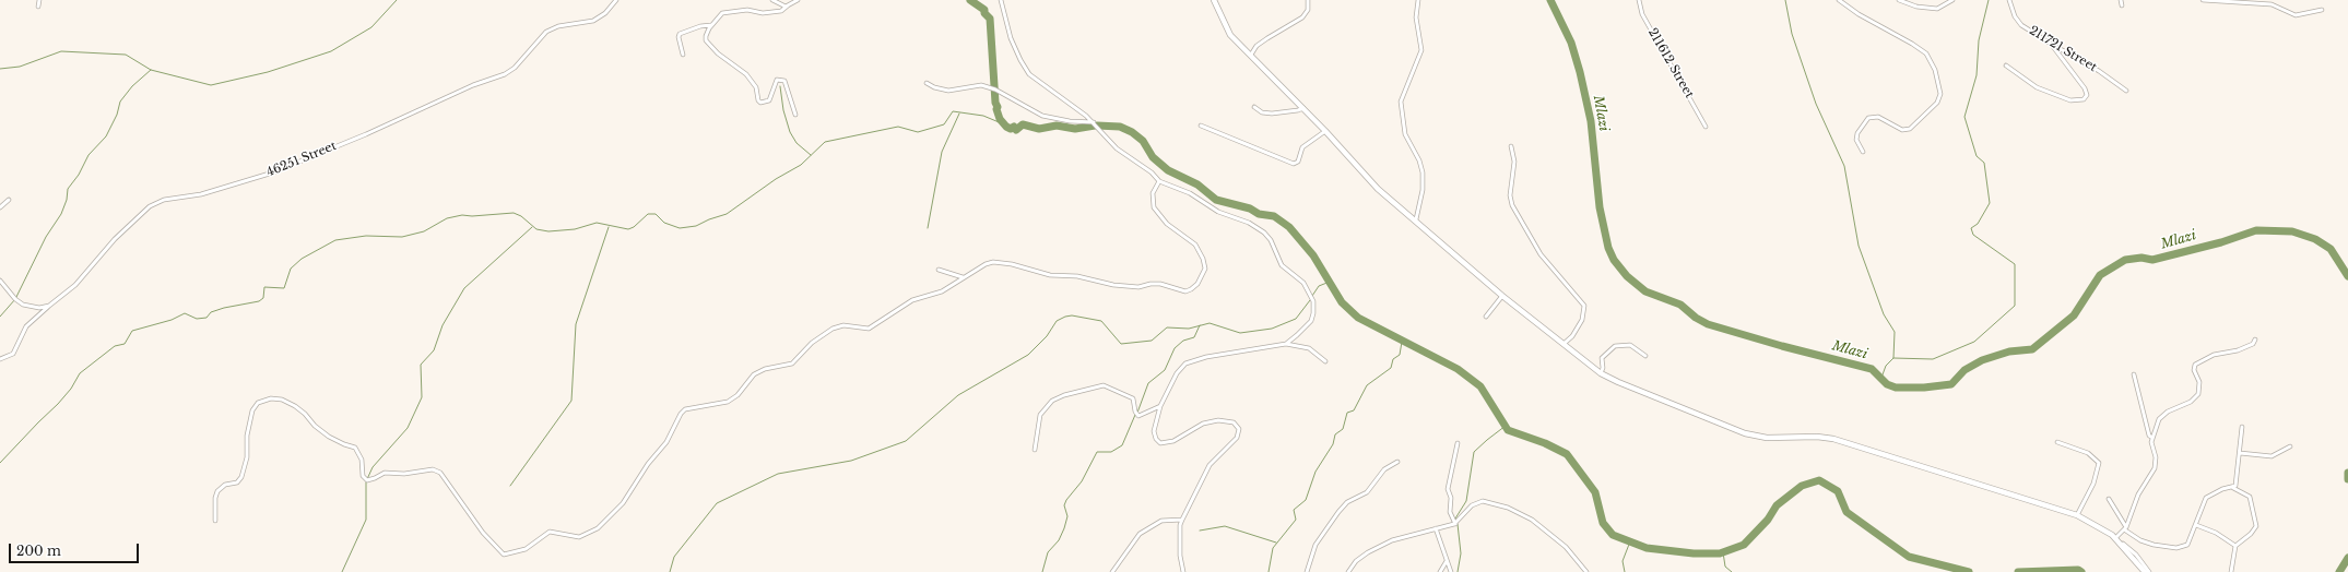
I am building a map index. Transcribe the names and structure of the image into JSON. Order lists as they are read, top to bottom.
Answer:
{
  "streets": {
    "street": ["211721 Street", "211612 Street", "46251 Street"]
  },
  "water": ["Mlazi"],
  "scale_bar": "200 m"
}
